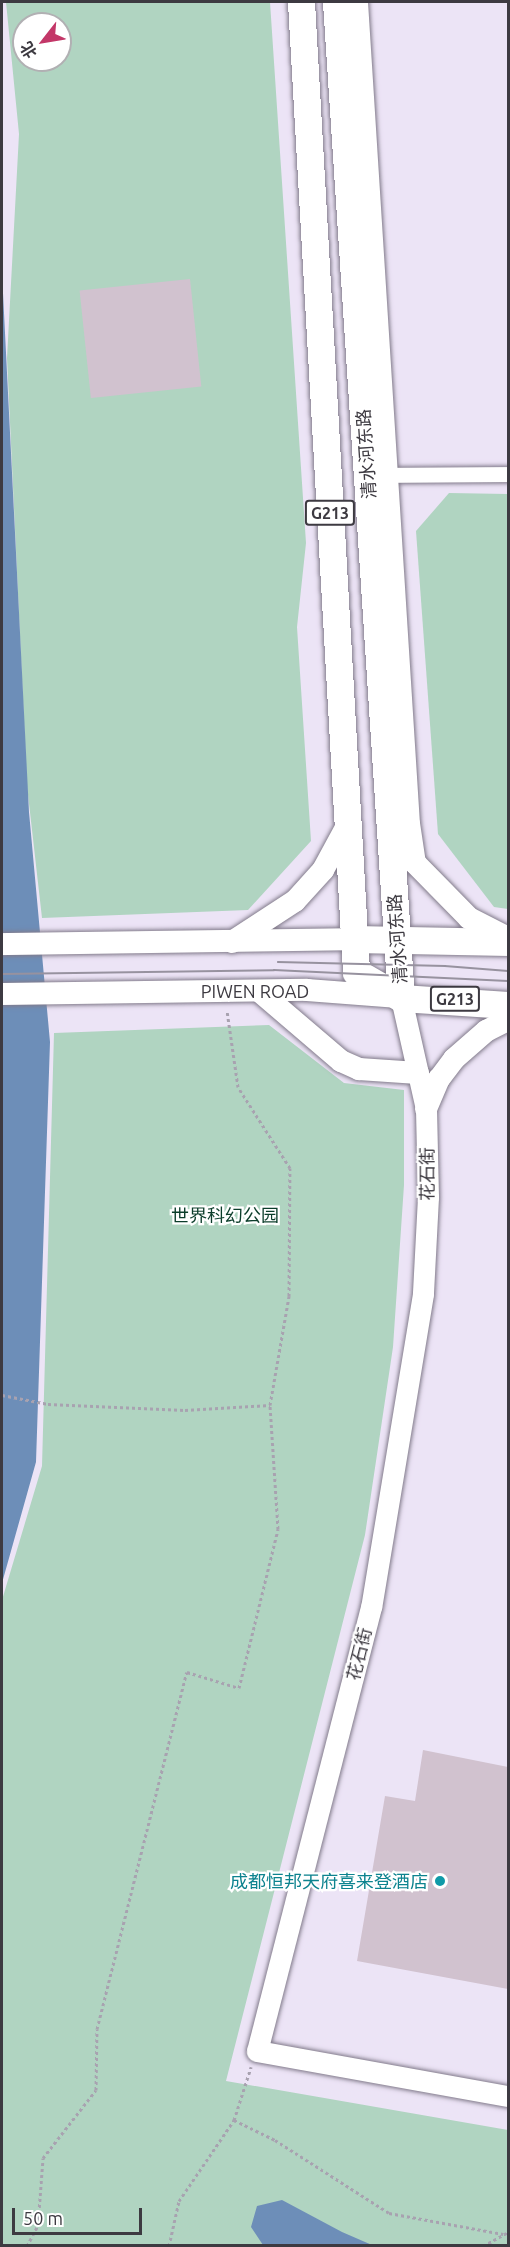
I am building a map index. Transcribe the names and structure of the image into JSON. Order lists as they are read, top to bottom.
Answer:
{
  "streets": {
    "highway": ["清水河东路", "G213", "PIWEN ROAD"],
    "street": ["花石街"]
  },
  "crossings": [
    ["清水河东路", "PIWEN ROAD"],
    ["清水河东路", "花石街"],
    ["PIWEN ROAD", "花石街"]
  ],
  "parks": ["世界科幻公园"],
  "places": ["成都恒邦天府喜来登酒店"],
  "scale_bar": "50 m",
  "north": "bottom left"
}
